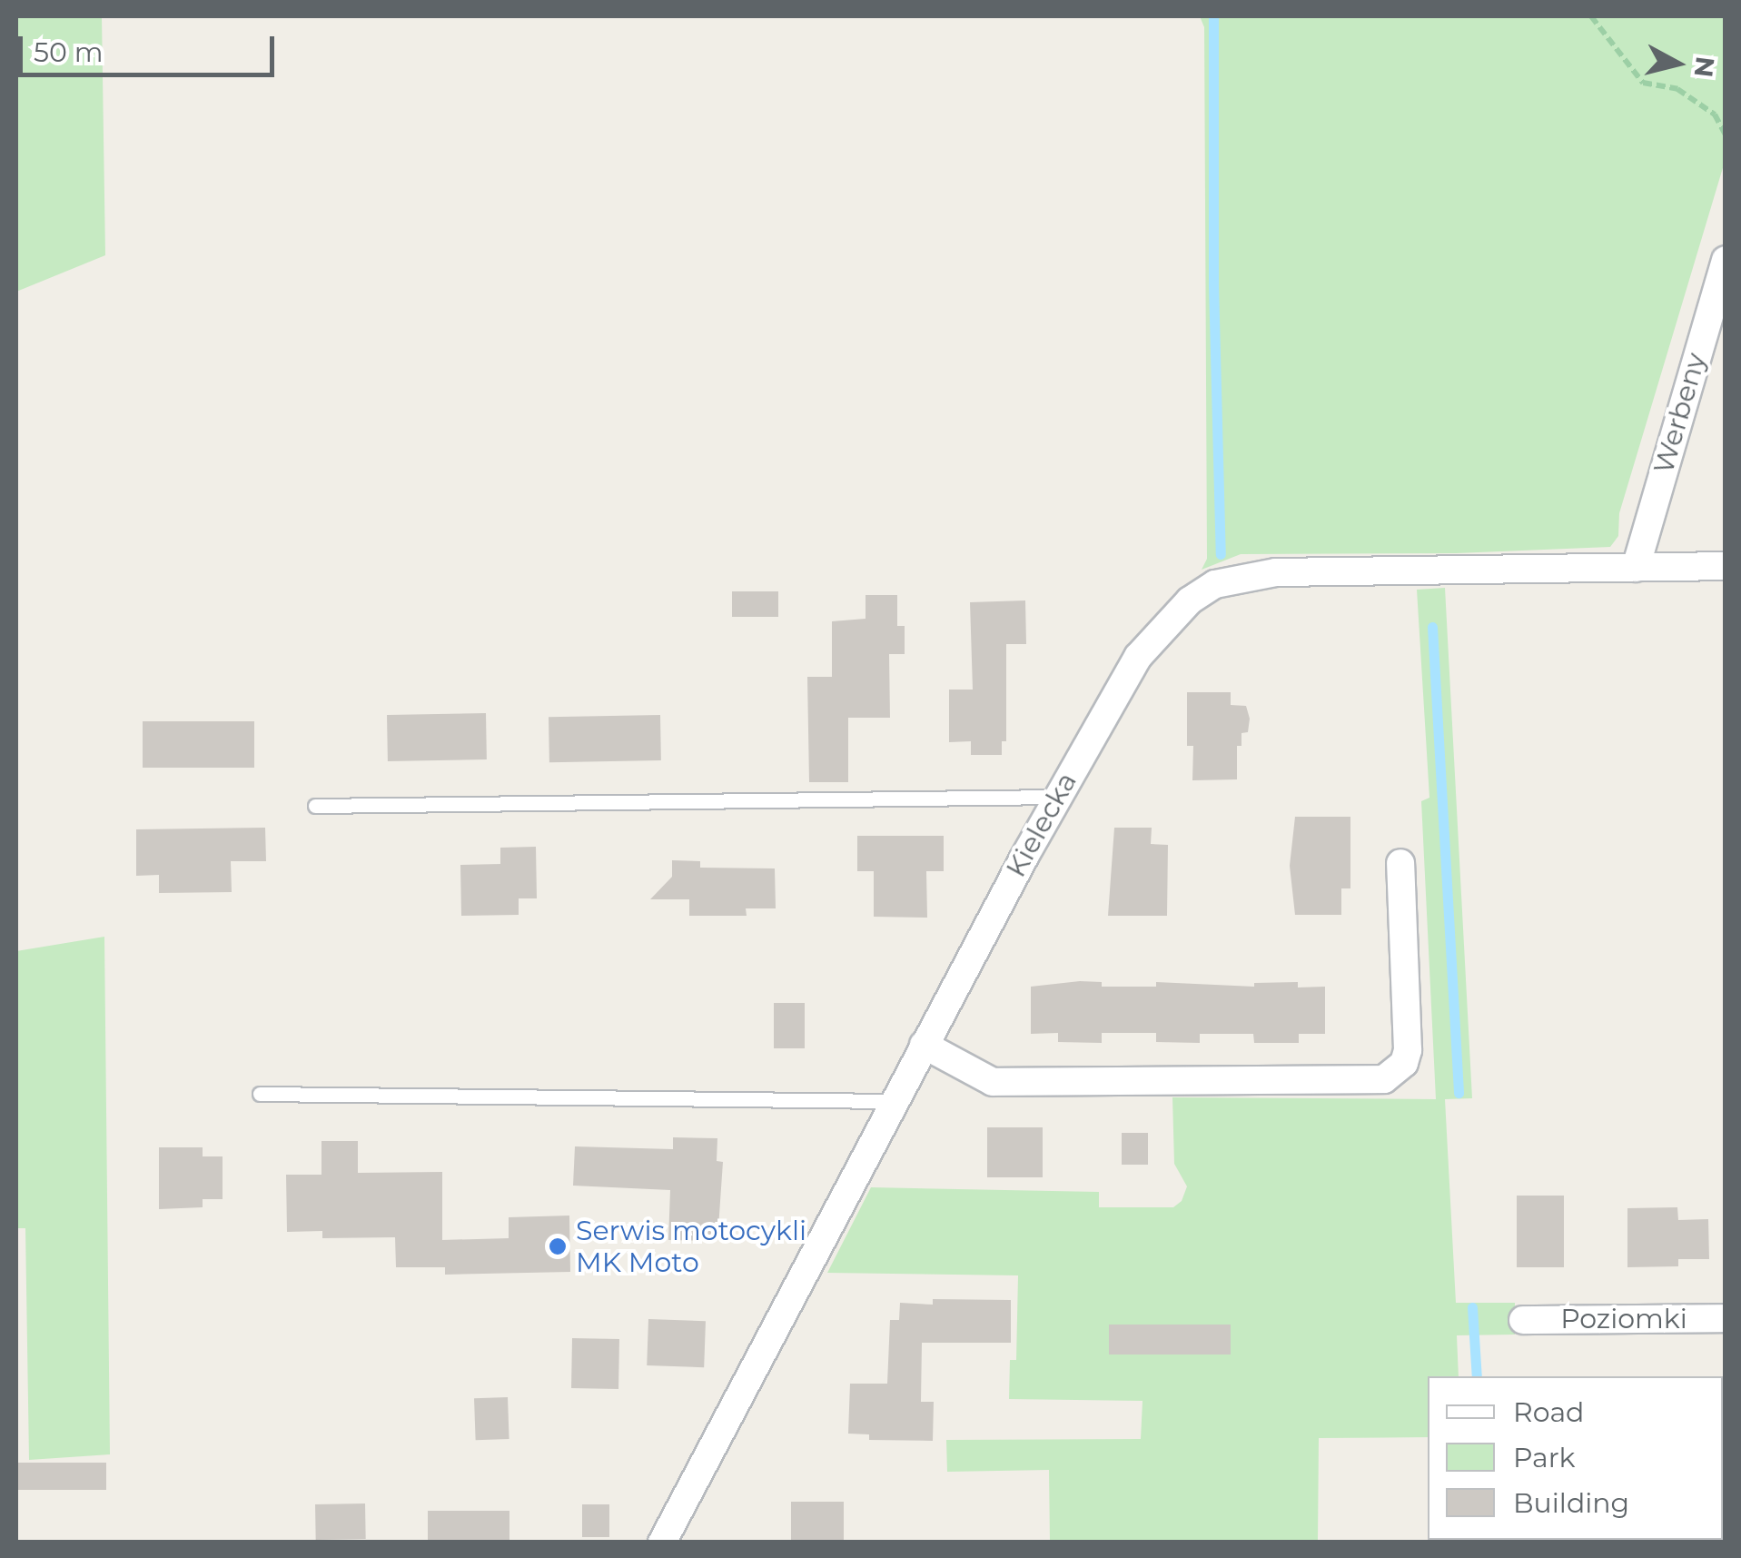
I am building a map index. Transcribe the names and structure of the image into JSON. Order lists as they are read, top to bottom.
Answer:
{
  "streets": {
    "street": ["Werbeny", "Kielecka", "Poziomki"]
  },
  "crossings": [
    ["Werbeny", "Kielecka"]
  ],
  "places": ["Serwis motocykli MK Moto"],
  "legend": ["Road", "Park", "Building"],
  "scale_bar": "50 m",
  "north": "right"
}
